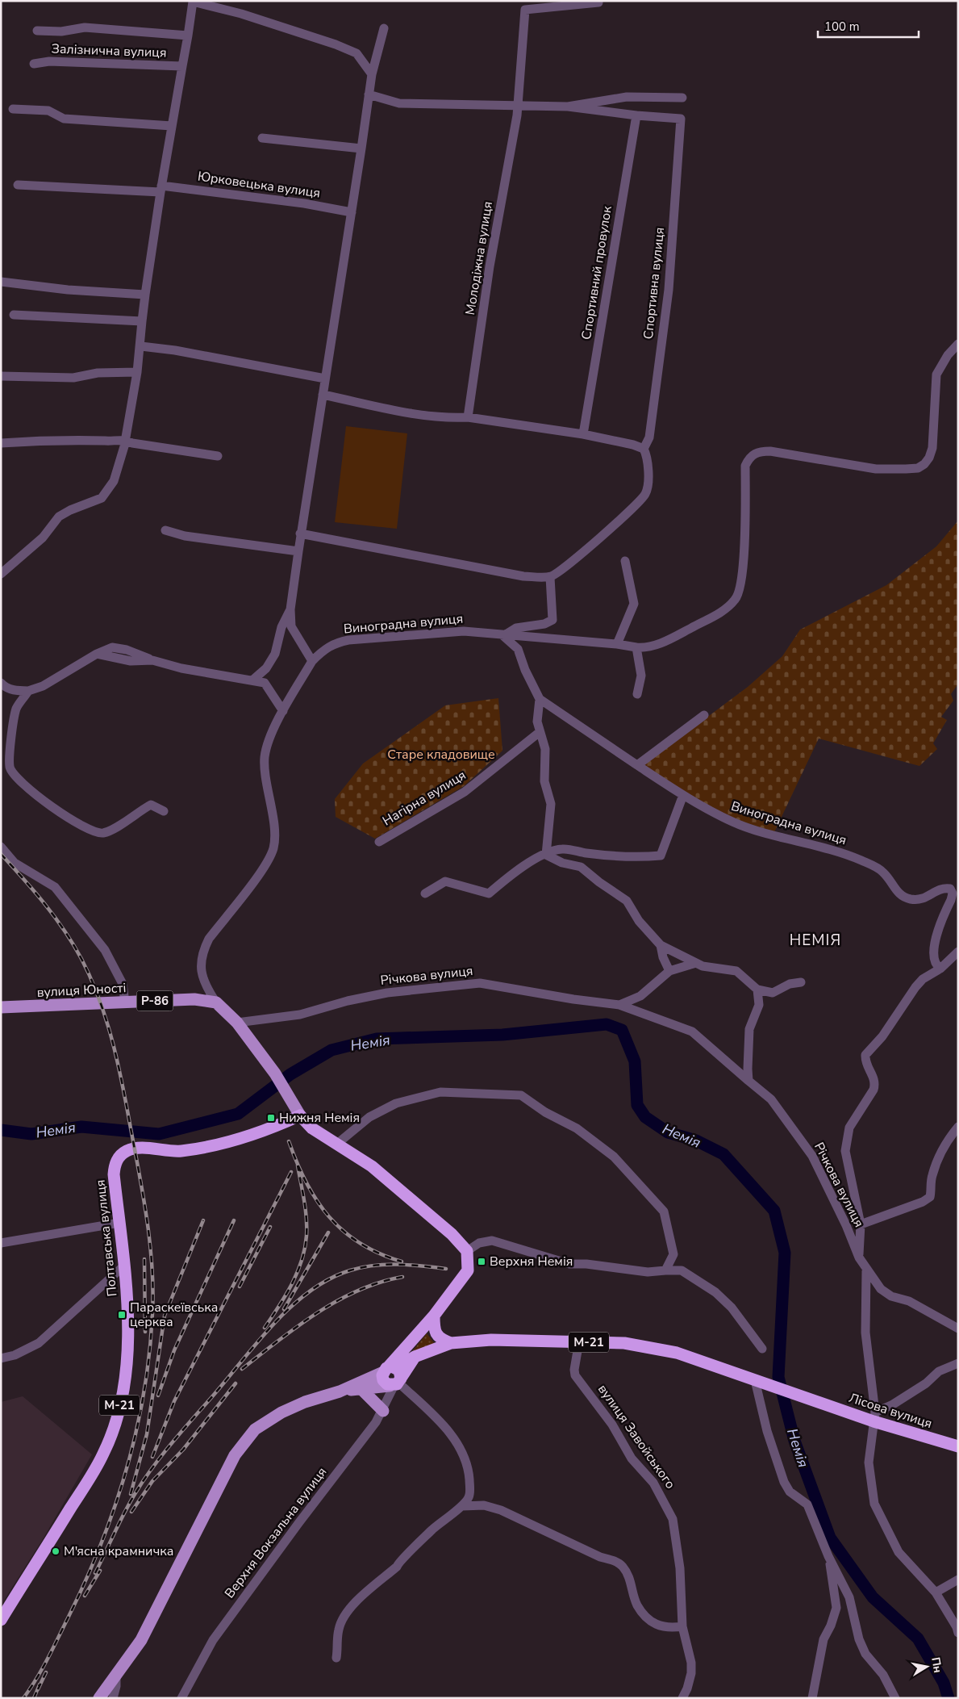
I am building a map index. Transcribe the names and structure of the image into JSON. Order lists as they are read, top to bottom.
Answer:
{
  "streets": {
    "highway": ["Полтавська вулиця", "М-21", "Лісова вулиця"],
    "main road": ["вулиця Юності", "Р-86"],
    "street": [
      "Залізнична вулиця",
      "Юрковецька вулиця",
      "Молодіжна вулиця",
      "Спортивний провулок",
      "Спортивна вулиця",
      "Виноградна вулиця",
      "Нагірна вулиця",
      "Річкова вулиця",
      "вулиця Завойського",
      "Верхня Вокзальна вулиця"
    ]
  },
  "crossings": [
    ["Залізнична вулиця", "Юрковецька вулиця"],
    ["Спортивний провулок", "Спортивна вулиця"],
    ["М-21", "Лісова вулиця"],
    ["М-21", "вулиця Завойського"],
    ["М-21", "Верхня Вокзальна вулиця"]
  ],
  "districts": ["НЕМІЯ"],
  "water": ["Немія"],
  "parks": ["Старе кладовище"],
  "places": {
    "transit": ["Нижня Немія", "Верхня Немія", "Параскеївська церква"],
    "other": ["М'ясна крамничка"]
  },
  "scale_bar": "100 m",
  "north": "right"
}
